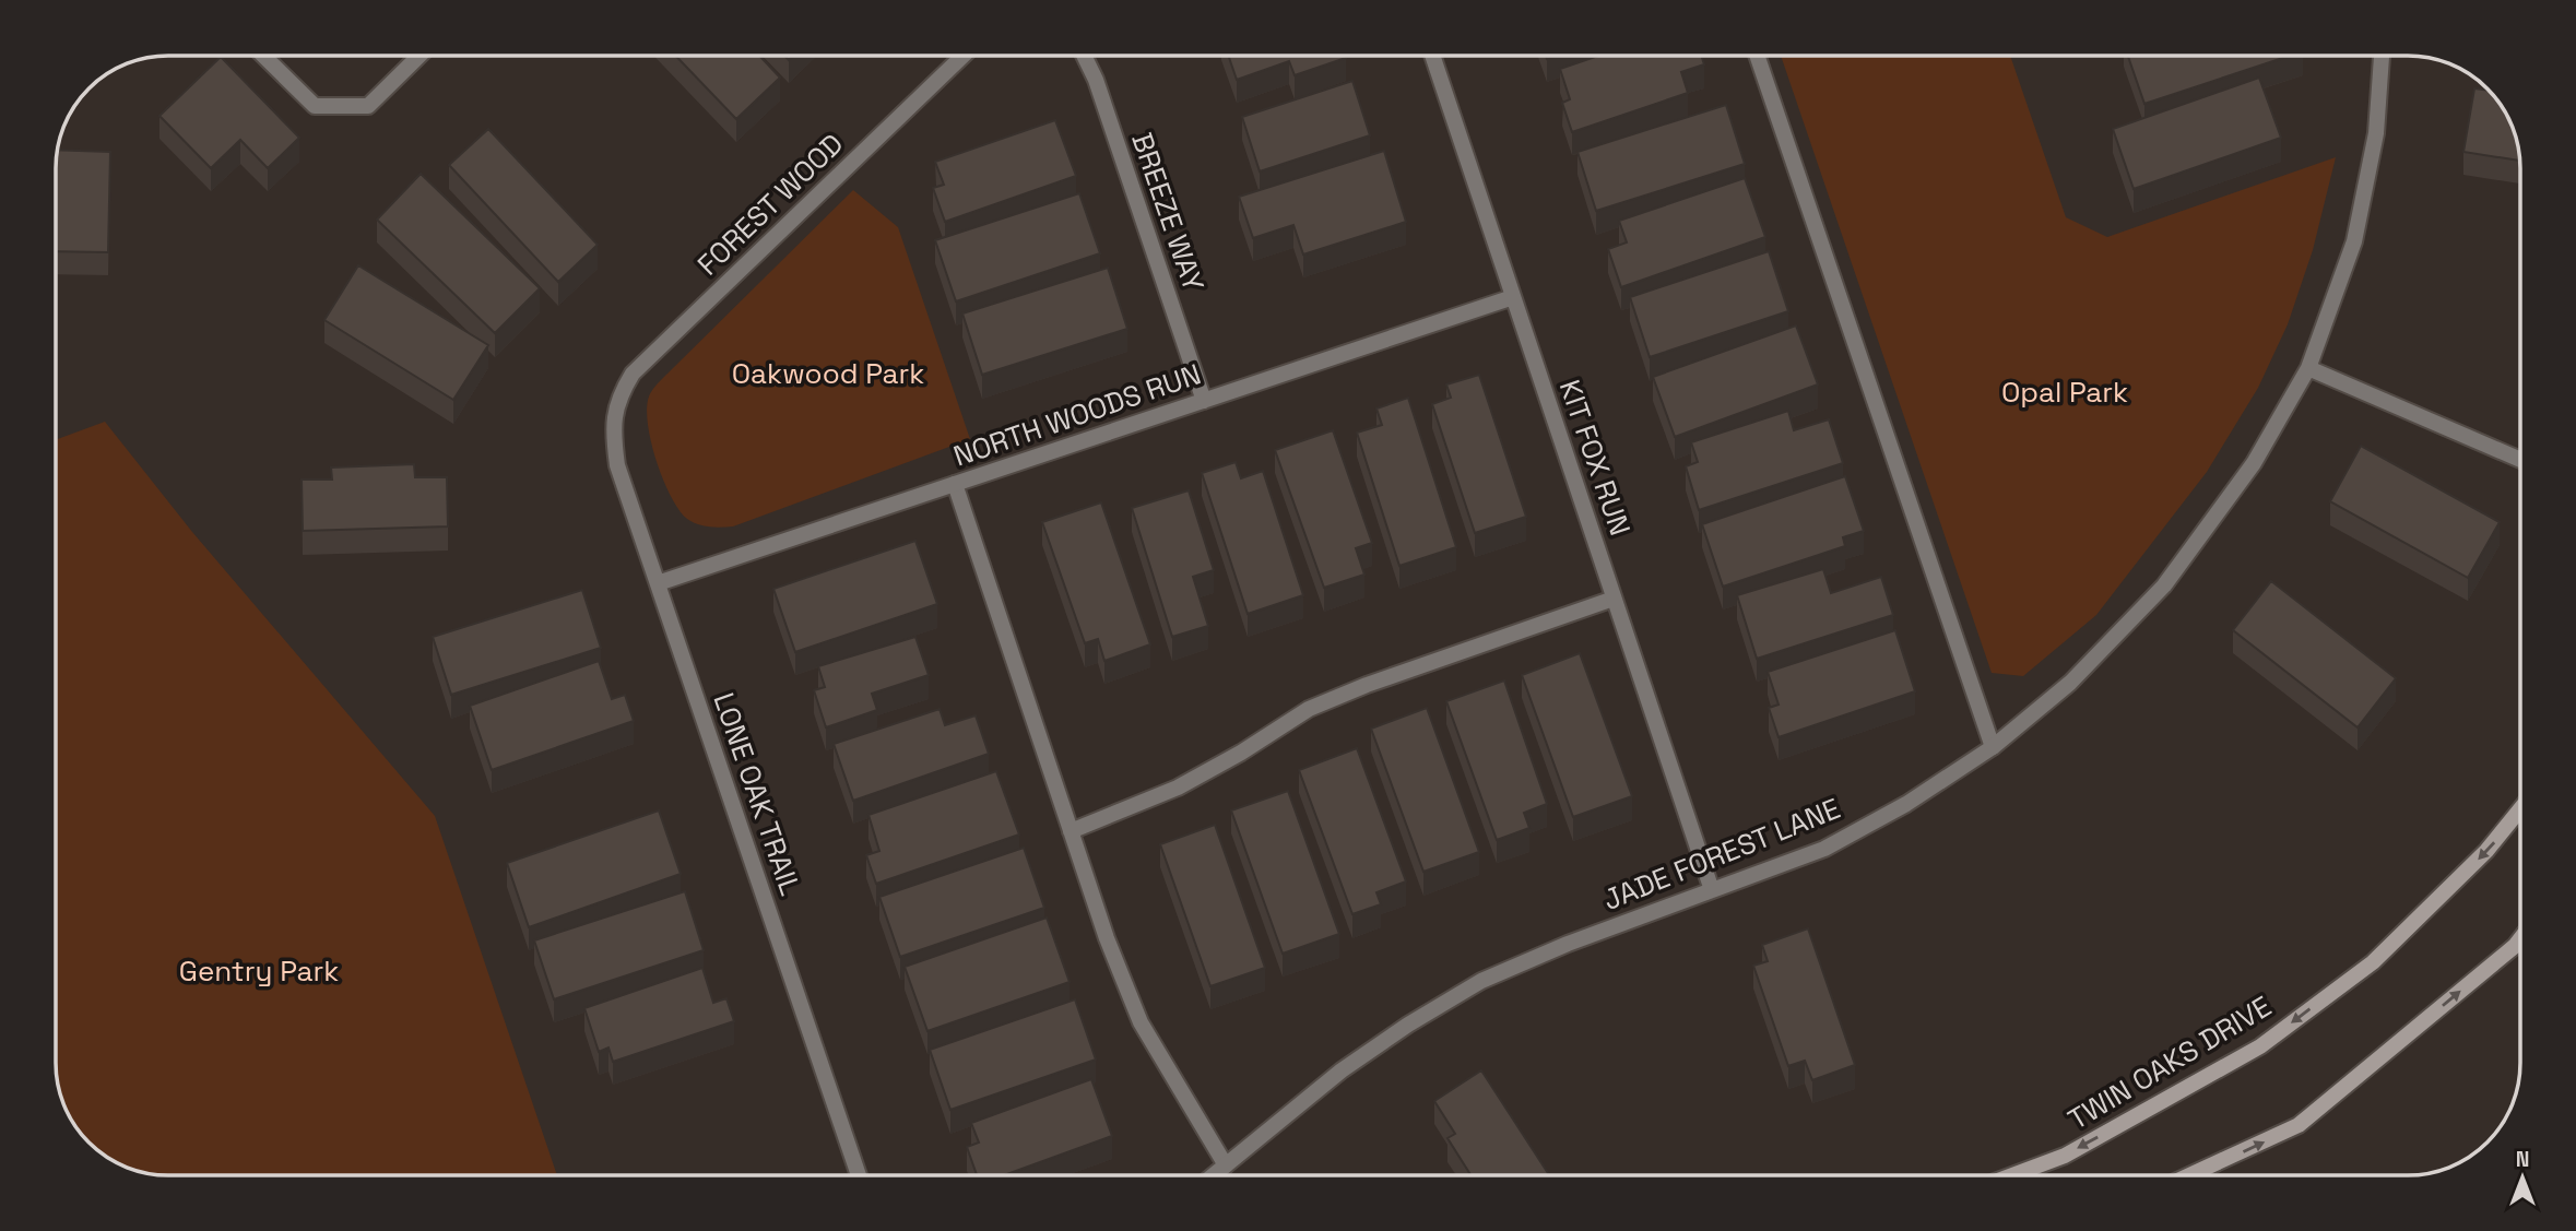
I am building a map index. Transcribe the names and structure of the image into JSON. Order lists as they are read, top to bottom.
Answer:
{
  "streets": {
    "street": [
      "FOREST WOOD",
      "BREEZE WAY",
      "NORTH WOODS RUN",
      "KIT FOX RUN",
      "LONE OAK TRAIL",
      "JADE FOREST LANE",
      "TWIN OAKS DRIVE"
    ]
  },
  "crossings": [
    ["FOREST WOOD", "LONE OAK TRAIL"],
    ["BREEZE WAY", "NORTH WOODS RUN"],
    ["NORTH WOODS RUN", "KIT FOX RUN"],
    ["NORTH WOODS RUN", "LONE OAK TRAIL"],
    ["KIT FOX RUN", "JADE FOREST LANE"]
  ],
  "parks": ["Oakwood Park", "Opal Park", "Gentry Park"],
  "north": "top"
}
